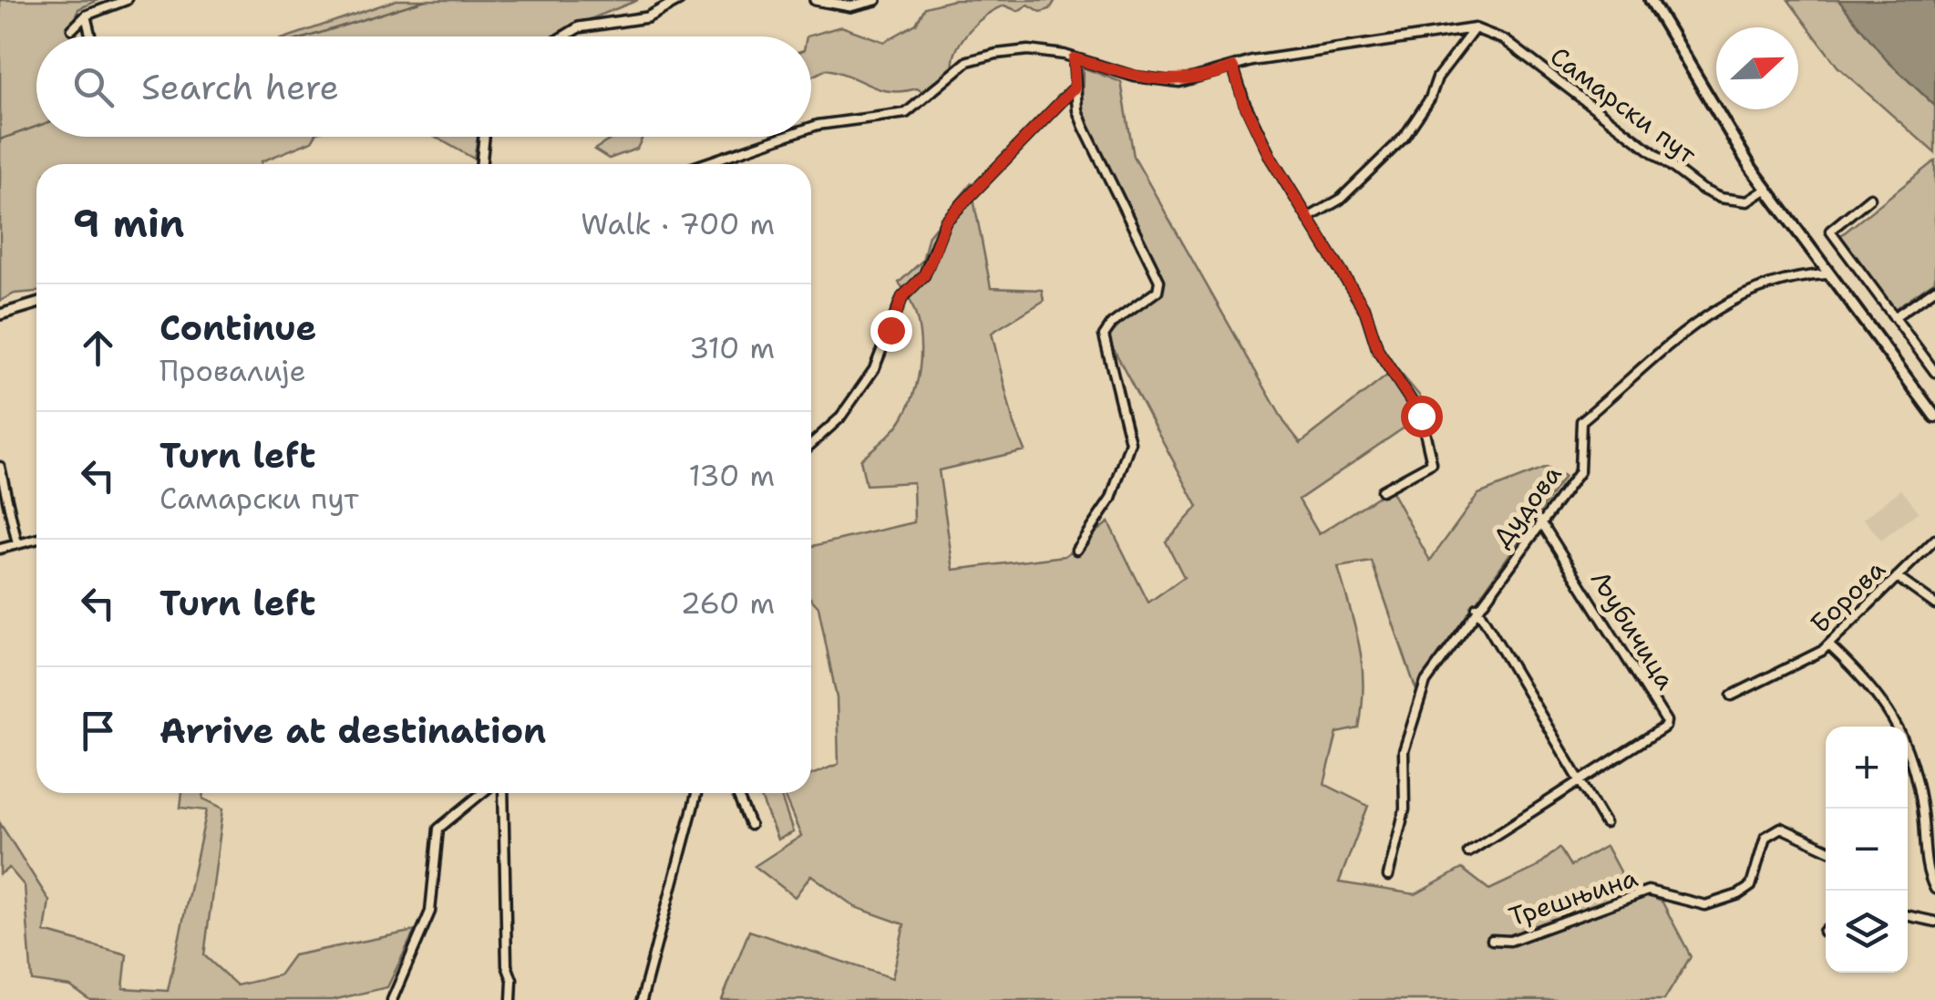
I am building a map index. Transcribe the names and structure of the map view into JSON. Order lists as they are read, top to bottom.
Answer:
{
  "streets": {
    "street": [
      "Самарски пут",
      "Дудова",
      "Борова",
      "Љубичица",
      "Трешњина"
    ]
  },
  "crossings": [
    ["Дудова", "Љубичица"]
  ],
  "north": "right",
  "page": {
    "search": "Search here",
    "heading": ["9 min", "Walk · 700 m"],
    "list": [
      ["Continue", "Провалије", "310 m"],
      ["Turn left", "Самарски пут", "130 m"],
      ["Turn left", "260 m"],
      "Arrive at destination"
    ],
    "map_buttons": ["+", "−"]
  }
}
